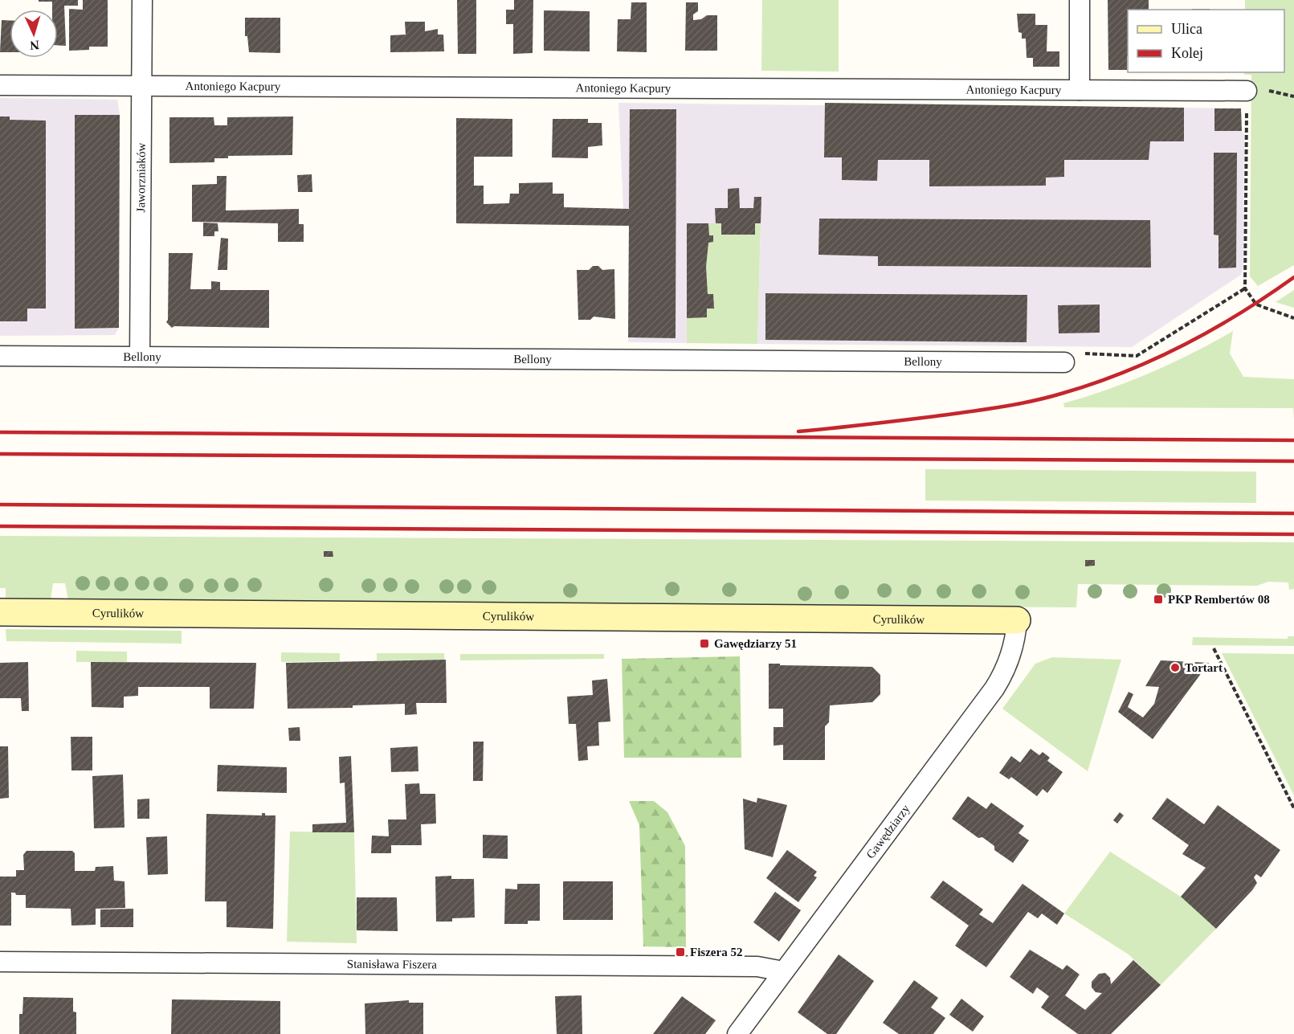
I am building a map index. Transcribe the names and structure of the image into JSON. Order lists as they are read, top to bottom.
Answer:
{
  "streets": {
    "main road": ["Cyrulików"],
    "street": [
      "Antoniego Kacpury",
      "Jaworzniaków",
      "Bellony",
      "Gawędziarzy",
      "Stanisława Fiszera"
    ]
  },
  "crossings": [
    ["Antoniego Kacpury", "Jaworzniaków"],
    ["Jaworzniaków", "Bellony"],
    ["Cyrulików", "Gawędziarzy"],
    ["Gawędziarzy", "Stanisława Fiszera"]
  ],
  "places": {
    "transit": ["PKP Rembertów 08", "Gawędziarzy 51", "Fiszera 52"],
    "other": ["Tortart"]
  },
  "legend": ["Ulica", "Kolej"],
  "north": "bottom"
}
